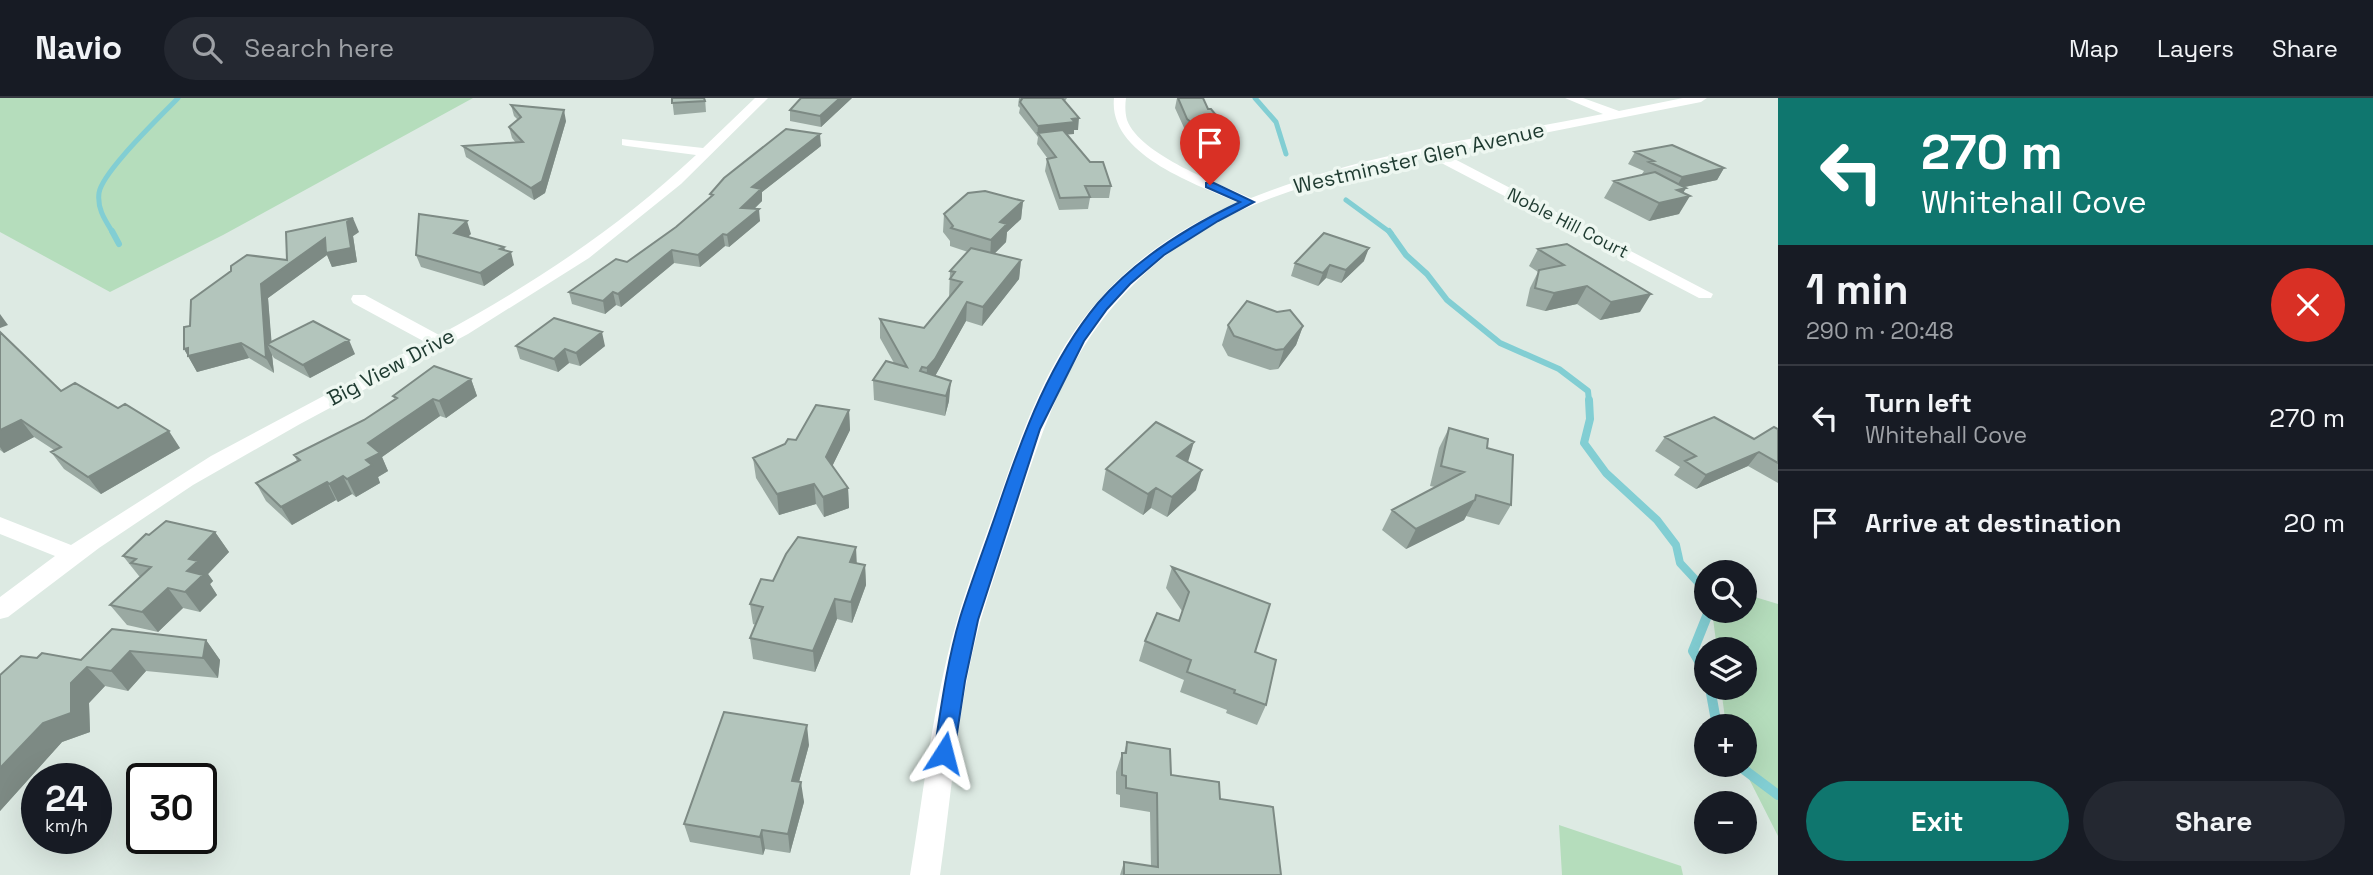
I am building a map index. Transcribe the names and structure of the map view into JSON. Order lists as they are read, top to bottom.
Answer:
{
  "streets": {
    "street": ["Westminster Glen Avenue", "Noble Hill Court", "Big View Drive"]
  },
  "crossings": [
    ["Westminster Glen Avenue", "Noble Hill Court"]
  ],
  "page": {
    "header": "Navio",
    "search": "Search here",
    "nav": ["Map", "Layers", "Share"],
    "turn": ["270 m", "Whitehall Cove"],
    "heading": ["1 min", "290 m · 20:48"],
    "list": [
      {
        "name": "Turn left",
        "note": "Whitehall Cove",
        "value": "270 m"
      },
      {
        "name": "Arrive at destination",
        "value": "20 m"
      }
    ],
    "map_buttons": ["+", "−"],
    "speed": "24 km/h",
    "limit": "30",
    "buttons": ["Exit", "Share"]
  }
}
